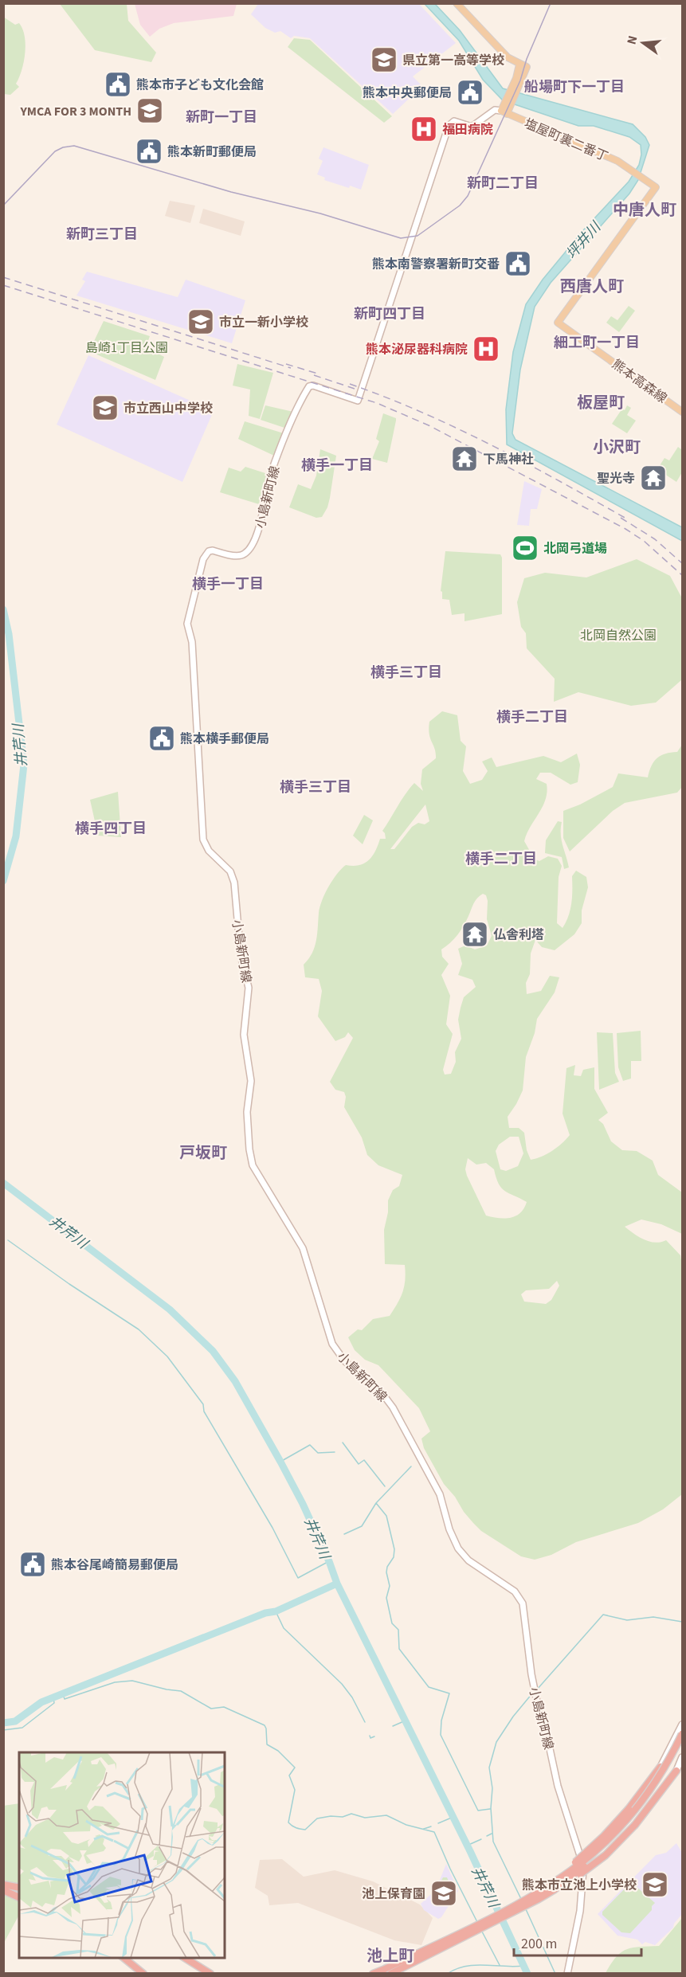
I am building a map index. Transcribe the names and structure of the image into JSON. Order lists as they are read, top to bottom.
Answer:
{
  "streets": {
    "main road": ["塩屋町裏二番丁", "熊本高森線", "小島新町線"]
  },
  "crossings": [
    ["塩屋町裏二番丁", "熊本高森線"],
    ["塩屋町裏二番丁", "小島新町線"]
  ],
  "districts": [
    "船場町下一丁目",
    "新町一丁目",
    "新町二丁目",
    "中唐人町",
    "新町三丁目",
    "西唐人町",
    "新町四丁目",
    "細工町一丁目",
    "板屋町",
    "小沢町",
    "横手一丁目",
    "横手一丁目",
    "横手三丁目",
    "横手二丁目",
    "横手三丁目",
    "横手四丁目",
    "横手二丁目",
    "戸坂町",
    "池上町"
  ],
  "water": ["坪井川", "井芹川"],
  "parks": ["島崎1丁目公園", "北岡自然公園"],
  "places": {
    "school or university": [
      "県立第一高等学校",
      "YMCA FOR 3 MONTH",
      "市立一新小学校",
      "市立西山中学校",
      "熊本市立池上小学校",
      "池上保育園"
    ],
    "public building": [
      "熊本市子ども文化会館",
      "熊本中央郵便局",
      "熊本新町郵便局",
      "熊本南警察署新町交番",
      "熊本横手郵便局",
      "熊本谷尾崎簡易郵便局"
    ],
    "hospital": ["福田病院", "熊本泌尿器科病院"],
    "temple": ["下馬神社", "聖光寺", "仏舎利塔"],
    "sports": ["北岡弓道場"]
  },
  "scale_bar": "200 m",
  "north": "left"
}
